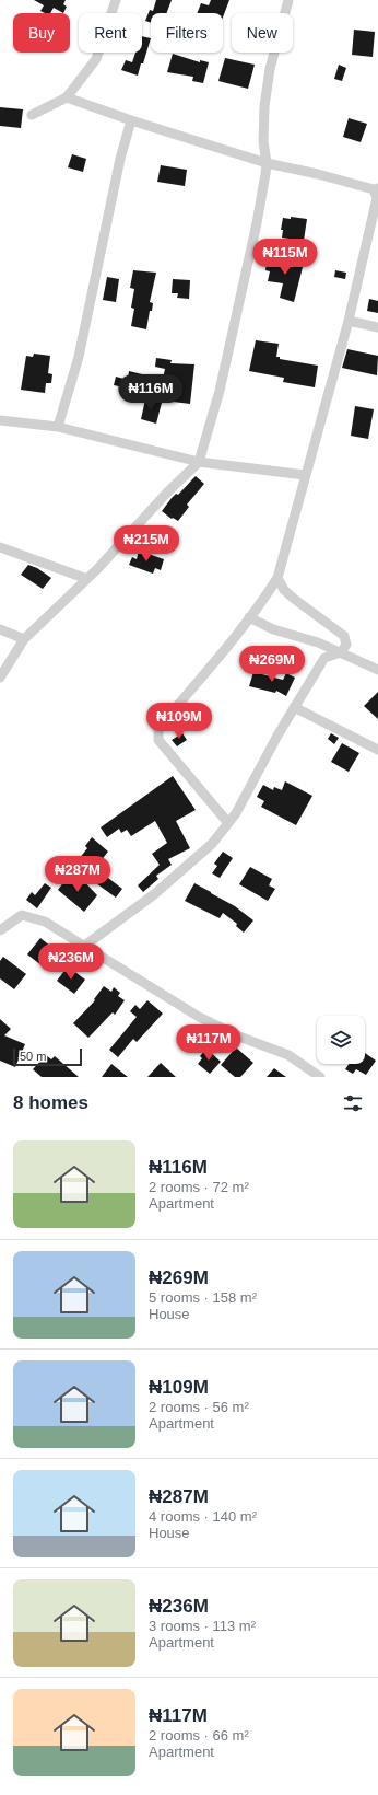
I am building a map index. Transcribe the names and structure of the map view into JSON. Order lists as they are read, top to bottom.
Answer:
{
  "scale_bar": "50 m",
  "page": {
    "chip": [
      "Buy",
      "Rent",
      "Filters",
      "New"
    ],
    "price": [
      "₦115M",
      "₦116M",
      "₦215M",
      "₦269M",
      "₦109M",
      "₦287M",
      "₦236M",
      "₦117M"
    ],
    "scale": "50 m",
    "heading": "8 homes",
    "list": [
      {
        "name": "₦116M",
        "note": "2 rooms · 72 m² · Apartment"
      },
      {
        "name": "₦269M",
        "note": "5 rooms · 158 m² · House"
      },
      {
        "name": "₦109M",
        "note": "2 rooms · 56 m² · Apartment"
      },
      {
        "name": "₦287M",
        "note": "4 rooms · 140 m² · House"
      },
      {
        "name": "₦236M",
        "note": "3 rooms · 113 m² · Apartment"
      },
      {
        "name": "₦117M",
        "note": "2 rooms · 66 m² · Apartment"
      }
    ]
  }
}
